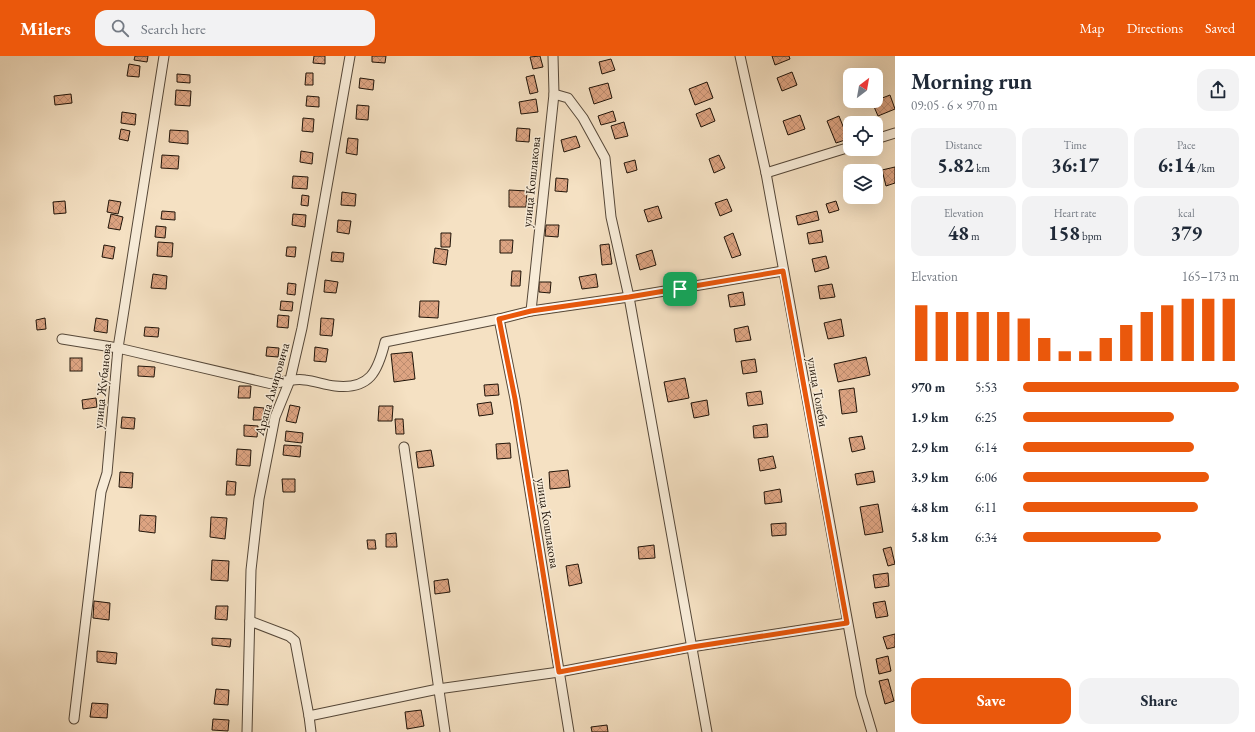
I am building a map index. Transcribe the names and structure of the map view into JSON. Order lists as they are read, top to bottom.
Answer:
{
  "streets": {
    "street": [
      "улица Кошлакова",
      "улица Жубанова",
      "Арапа Амировича",
      "улица Толеби"
    ]
  },
  "north": "top right",
  "page": {
    "header": "Milers",
    "search": "Search here",
    "nav": ["Map", "Directions", "Saved"],
    "heading": ["Morning run", "09:05 · 6 × 970 m"],
    "stats": [
      ["Distance", "5.82 km"],
      ["Time", "36:17"],
      ["Pace", "6:14 /km"],
      ["Elevation", "48 m"],
      ["Heart rate", "158 bpm"],
      ["kcal", "379"]
    ],
    "chart": ["Elevation", "165–173 m"],
    "list": [
      {
        "name": "970 m",
        "note": "5:53"
      },
      {
        "name": "1.9 km",
        "note": "6:25"
      },
      {
        "name": "2.9 km",
        "note": "6:14"
      },
      {
        "name": "3.9 km",
        "note": "6:06"
      },
      {
        "name": "4.8 km",
        "note": "6:11"
      },
      {
        "name": "5.8 km",
        "note": "6:34"
      }
    ],
    "buttons": ["Save", "Share"]
  }
}
